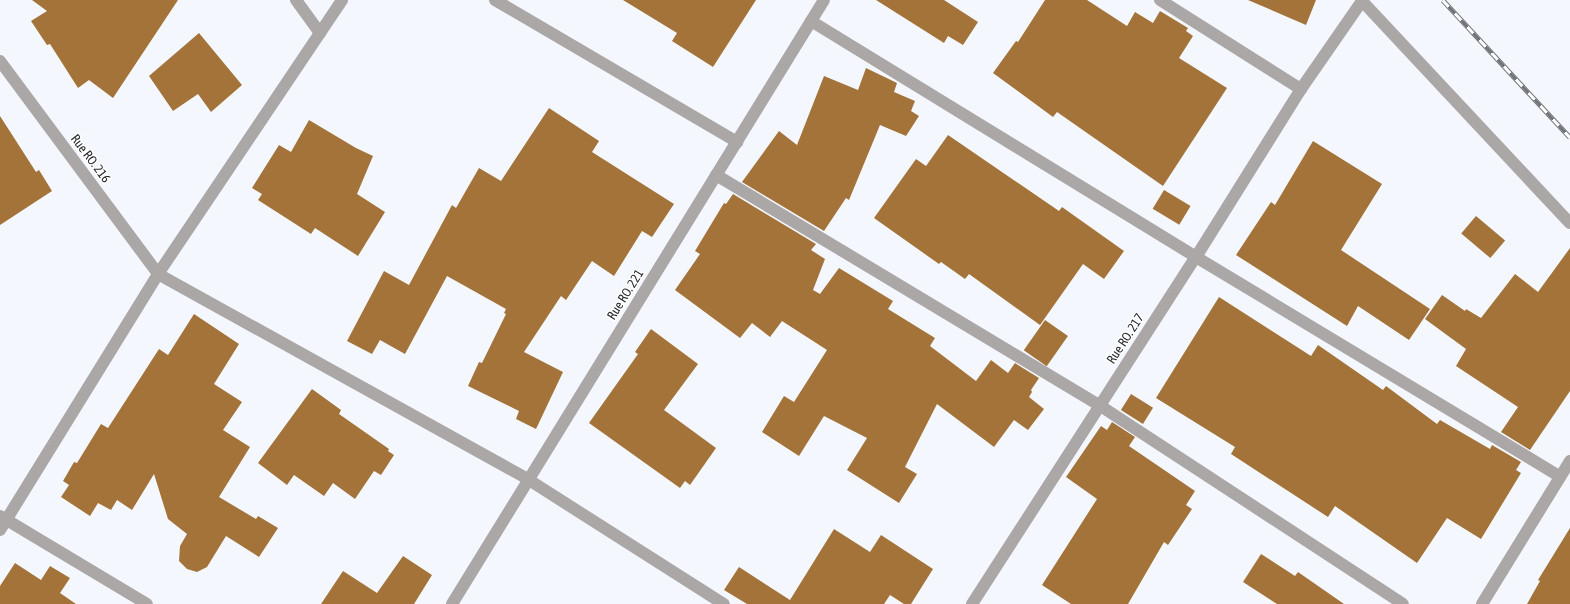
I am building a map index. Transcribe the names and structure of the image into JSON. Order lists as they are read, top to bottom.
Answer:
{
  "streets": {
    "street": ["Rue RO. 216", "Rue RO. 221", "Rue RO. 217"]
  }
}
